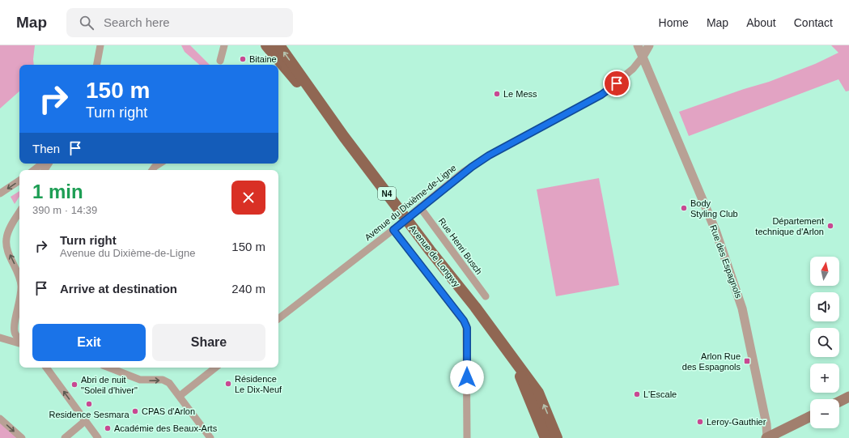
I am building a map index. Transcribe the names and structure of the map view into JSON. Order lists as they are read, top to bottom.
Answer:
{
  "streets": {
    "main road": ["N4", "Avenue de Longwy"],
    "street": ["Avenue du Dixième-de-Ligne", "Rue Henri Busch", "Rue des Espagnols"]
  },
  "crossings": [
    ["N4", "Avenue de Longwy"],
    ["Avenue du Dixième-de-Ligne", "Rue Henri Busch"],
    ["Avenue du Dixième-de-Ligne", "Rue des Espagnols"]
  ],
  "places": {
    "other": [
      "Bitaine",
      "Le Mess",
      "Body Styling Club",
      "Département technique d'Arlon",
      "Résidence Le Dix-Neuf",
      "Abri de nuit \"Soleil d'hiver\"",
      "L'Escale",
      "Residence Sesmara",
      "CPAS d'Arlon",
      "Leroy-Gauthier",
      "Académie des Beaux-Arts"
    ],
    "transit": ["Arlon Rue des Espagnols"]
  },
  "north": "top",
  "page": {
    "header": "Map",
    "search": "Search here",
    "nav": [
      "Home",
      "Map",
      "About",
      "Contact"
    ],
    "turn": ["150 m", "Turn right"],
    "then": "Then",
    "heading": ["1 min", "390 m · 14:39"],
    "list": [
      {
        "name": "Turn right",
        "note": "Avenue du Dixième-de-Ligne",
        "value": "150 m"
      },
      {
        "name": "Arrive at destination",
        "value": "240 m"
      }
    ],
    "map_buttons": ["+", "−"],
    "buttons": ["Exit", "Share"]
  }
}
